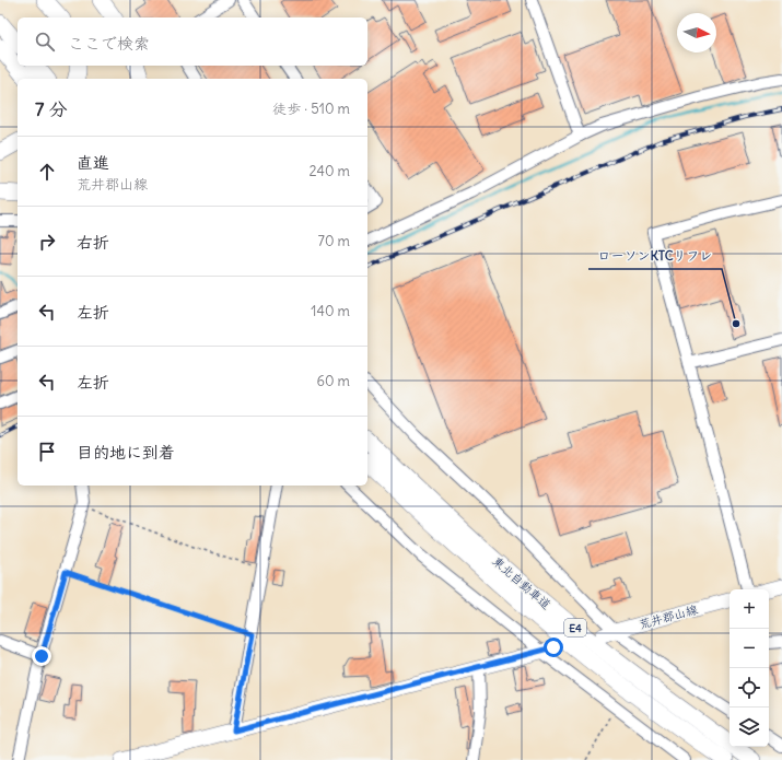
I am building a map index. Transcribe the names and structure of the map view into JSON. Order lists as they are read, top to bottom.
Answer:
{
  "streets": {
    "highway": ["東北自動車道", "E4"],
    "main road": ["荒井郡山線"]
  },
  "places": ["ローソンKTCリフレ"],
  "north": "right",
  "page": {
    "search": "ここで検索",
    "heading": ["7 分", "徒歩 · 510 m"],
    "list": [
      ["直進", "荒井郡山線", "240 m"],
      ["右折", "70 m"],
      ["左折", "140 m"],
      ["左折", "60 m"],
      "目的地に到着"
    ],
    "map_buttons": ["+", "−"]
  }
}
